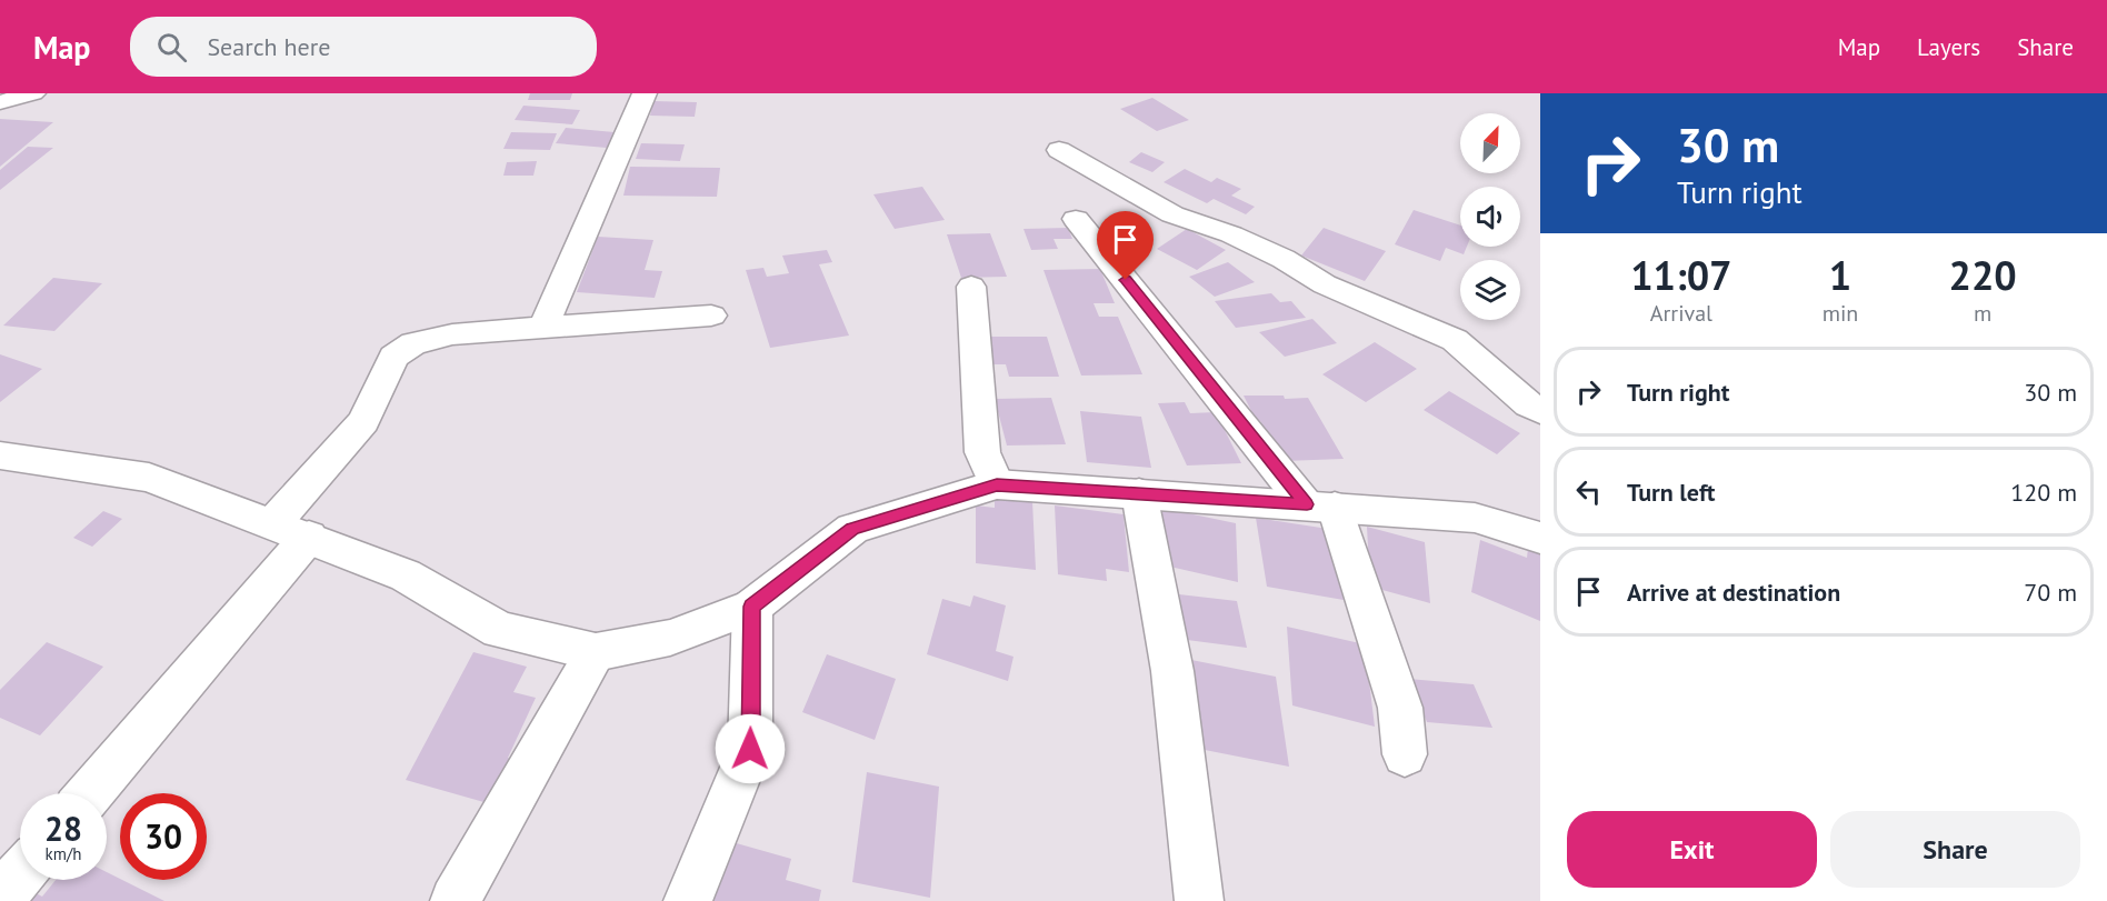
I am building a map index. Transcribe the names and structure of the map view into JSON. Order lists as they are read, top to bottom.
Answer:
{
  "north": "top right",
  "page": {
    "header": "Map",
    "search": "Search here",
    "nav": ["Map", "Layers", "Share"],
    "turn": ["30 m", "Turn right"],
    "eta": [
      "11:07",
      "Arrival",
      "1",
      "min",
      "220",
      "m"
    ],
    "list": [
      {
        "name": "Turn right",
        "value": "30 m"
      },
      {
        "name": "Turn left",
        "value": "120 m"
      },
      {
        "name": "Arrive at destination",
        "value": "70 m"
      }
    ],
    "speed": "28 km/h",
    "limit": "30",
    "buttons": ["Exit", "Share"]
  }
}
